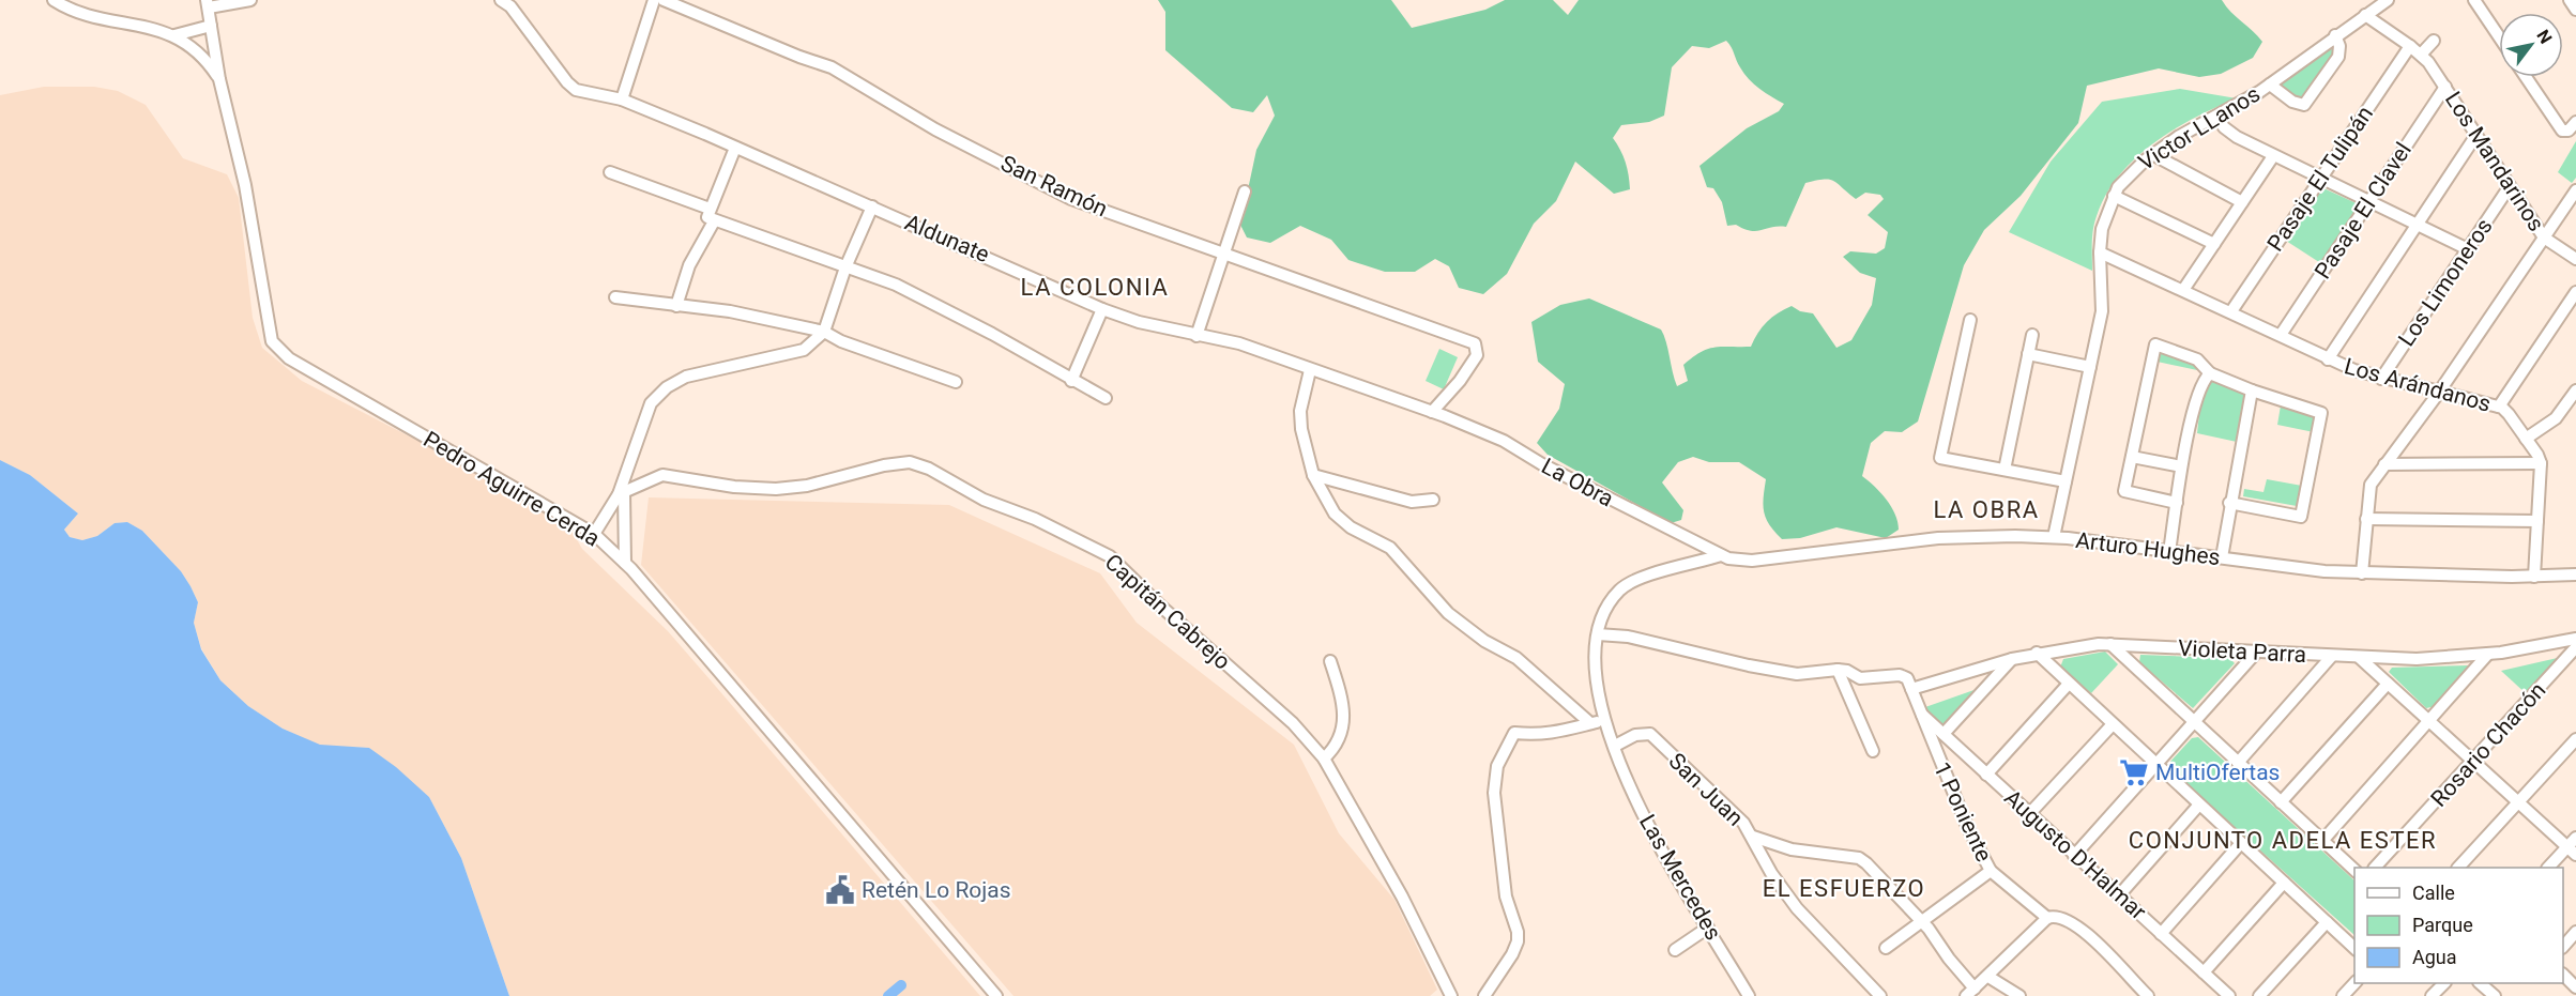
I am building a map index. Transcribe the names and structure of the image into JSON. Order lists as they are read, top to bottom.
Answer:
{
  "streets": {
    "street": [
      "Victor LLanos",
      "Los Mandarinos",
      "Pasaje El Tulipán",
      "San Ramón",
      "Pasaje El Clavel",
      "Aldunate",
      "Los Limoneros",
      "Los Arándanos",
      "La Obra",
      "Pedro Aguirre Cerda",
      "Arturo Hughes",
      "Capitán Cabrejo",
      "Violeta Parra",
      "Rosario Chacón",
      "San Juan",
      "1 Poniente",
      "Augusto D'Halmar",
      "Las Mercedes"
    ]
  },
  "crossings": [
    ["Victor LLanos", "Los Mandarinos"],
    ["Victor LLanos", "Los Arándanos"],
    ["Victor LLanos", "Arturo Hughes"],
    ["Los Mandarinos", "Pasaje El Tulipán"],
    ["Los Mandarinos", "Pasaje El Clavel"],
    ["Los Mandarinos", "Los Limoneros"],
    ["Pasaje El Tulipán", "Los Arándanos"],
    ["San Ramón", "Aldunate"],
    ["San Ramón", "La Obra"],
    ["Pasaje El Clavel", "Los Arándanos"],
    ["Aldunate", "La Obra"],
    ["Los Limoneros", "Los Arándanos"],
    ["La Obra", "Arturo Hughes"],
    ["La Obra", "Las Mercedes"],
    ["Arturo Hughes", "Las Mercedes"],
    ["Violeta Parra", "1 Poniente"],
    ["San Juan", "Las Mercedes"],
    ["1 Poniente", "Augusto D'Halmar"]
  ],
  "districts": [
    "LA COLONIA",
    "LA OBRA",
    "CONJUNTO ADELA ESTER",
    "EL ESFUERZO"
  ],
  "places": {
    "supermarket": ["MultiOfertas"],
    "public building": ["Retén Lo Rojas"]
  },
  "legend": ["Calle", "Parque", "Agua"],
  "north": "top right"
}
